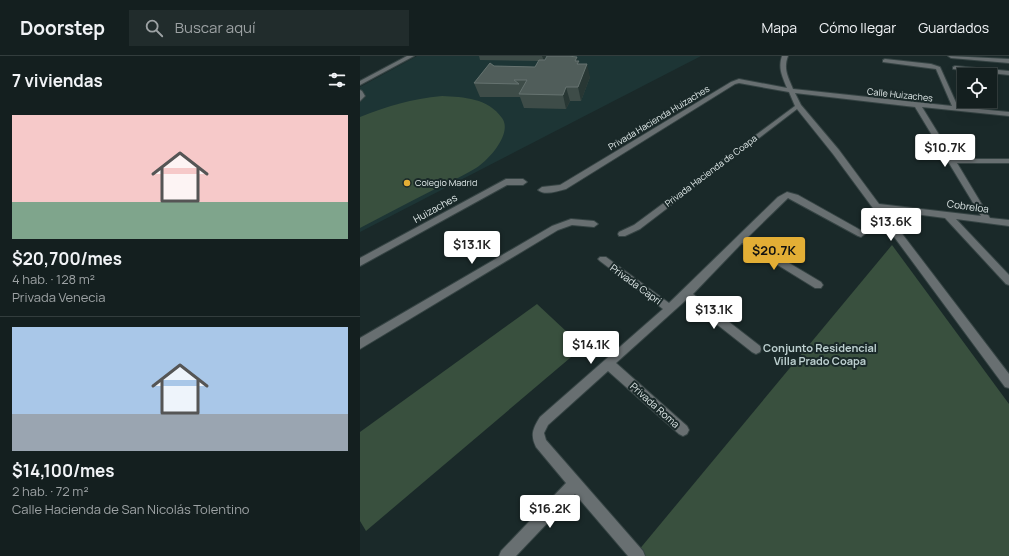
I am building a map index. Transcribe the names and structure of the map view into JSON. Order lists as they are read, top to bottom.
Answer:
{
  "streets": {
    "street": [
      "Calle Huizaches",
      "Privada Hacienda Huizaches",
      "Privada Hacienda de Coapa",
      "Cobreloa",
      "Huizaches",
      "Privada Capri",
      "Privada Roma"
    ]
  },
  "crossings": [
    ["Calle Huizaches", "Privada Hacienda Huizaches"]
  ],
  "districts": ["Conjunto Residencial Villa Prado Coapa"],
  "places": ["Colegio Madrid"],
  "page": {
    "header": "Doorstep",
    "search": "Buscar aquí",
    "nav": ["Mapa", "Cómo llegar", "Guardados"],
    "heading": "7 viviendas",
    "list": [
      {
        "name": "$20,700/mes",
        "note": "4 hab. · 128 m² · Privada Venecia"
      },
      {
        "name": "$14,100/mes",
        "note": "2 hab. · 72 m² · Calle Hacienda de San Nicolás Tolentino"
      }
    ],
    "price": [
      "$10.7K",
      "$13.6K",
      "$13.1K",
      "$20.7K",
      "$13.1K",
      "$14.1K",
      "$16.2K"
    ]
  }
}
